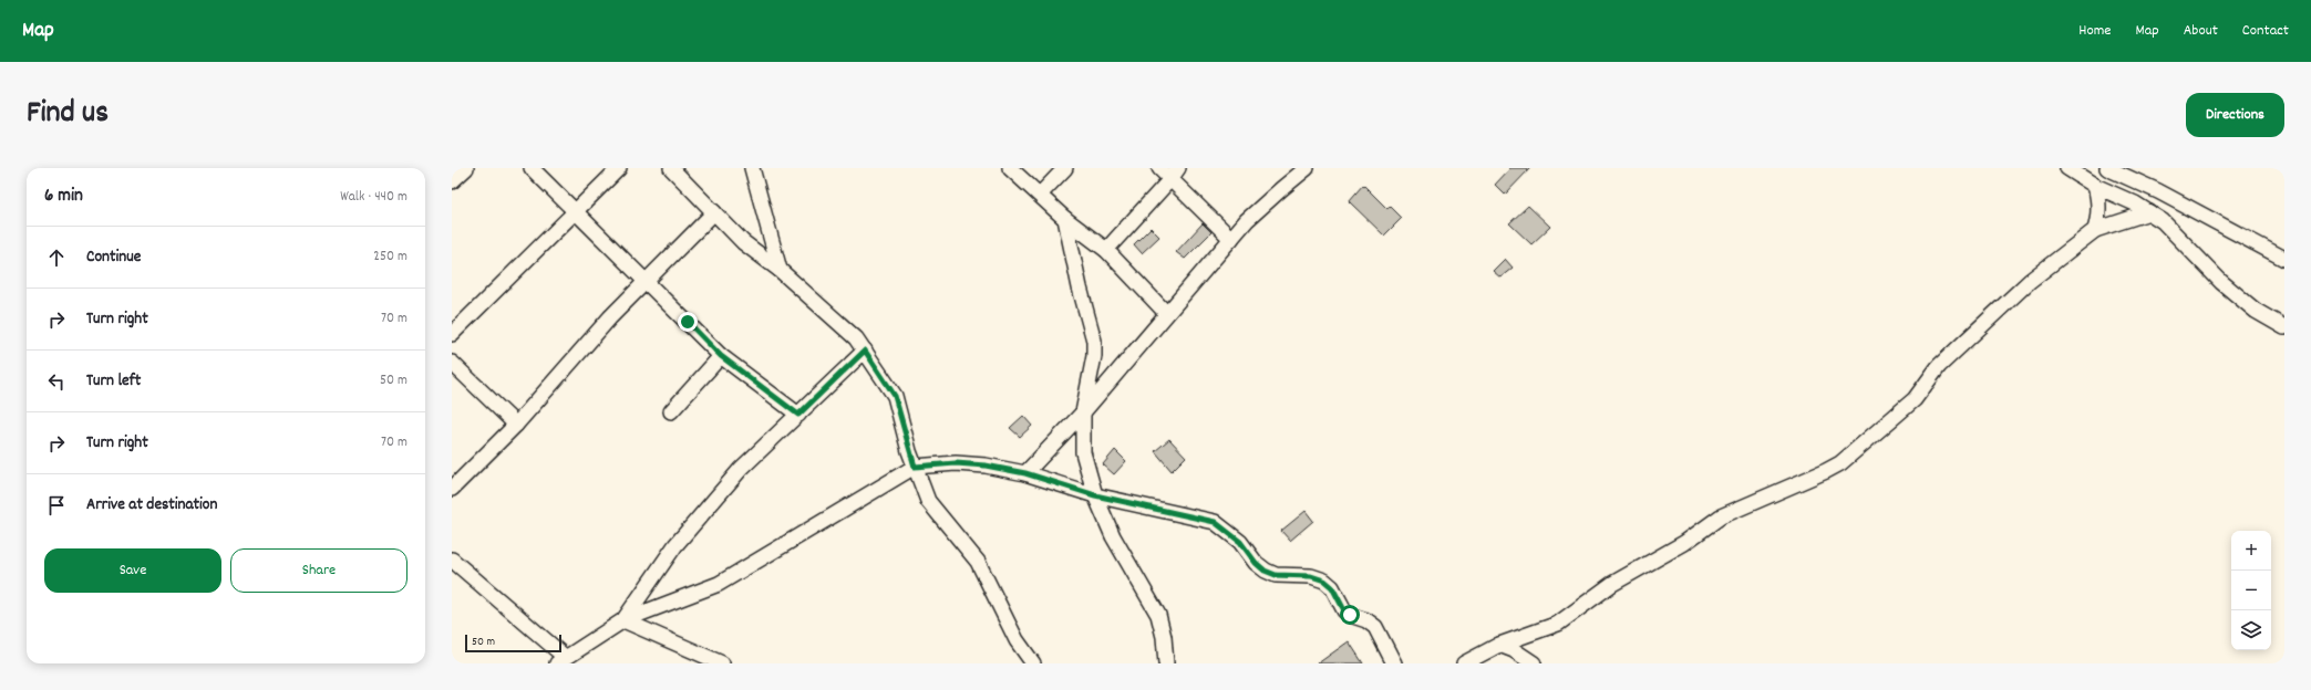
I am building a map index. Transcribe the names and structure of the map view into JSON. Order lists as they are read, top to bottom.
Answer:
{
  "scale_bar": "50 m",
  "page": {
    "header": "Map",
    "nav": [
      "Home",
      "Map",
      "About",
      "Contact"
    ],
    "title": "Find us",
    "buttons": [
      "Directions",
      ["Save", "Share"]
    ],
    "heading": ["6 min", "Walk · 440 m"],
    "list": [
      ["Continue", "250 m"],
      ["Turn right", "70 m"],
      ["Turn left", "50 m"],
      ["Turn right", "70 m"],
      "Arrive at destination"
    ],
    "map_buttons": ["+", "−"],
    "scale": "50 m"
  }
}
